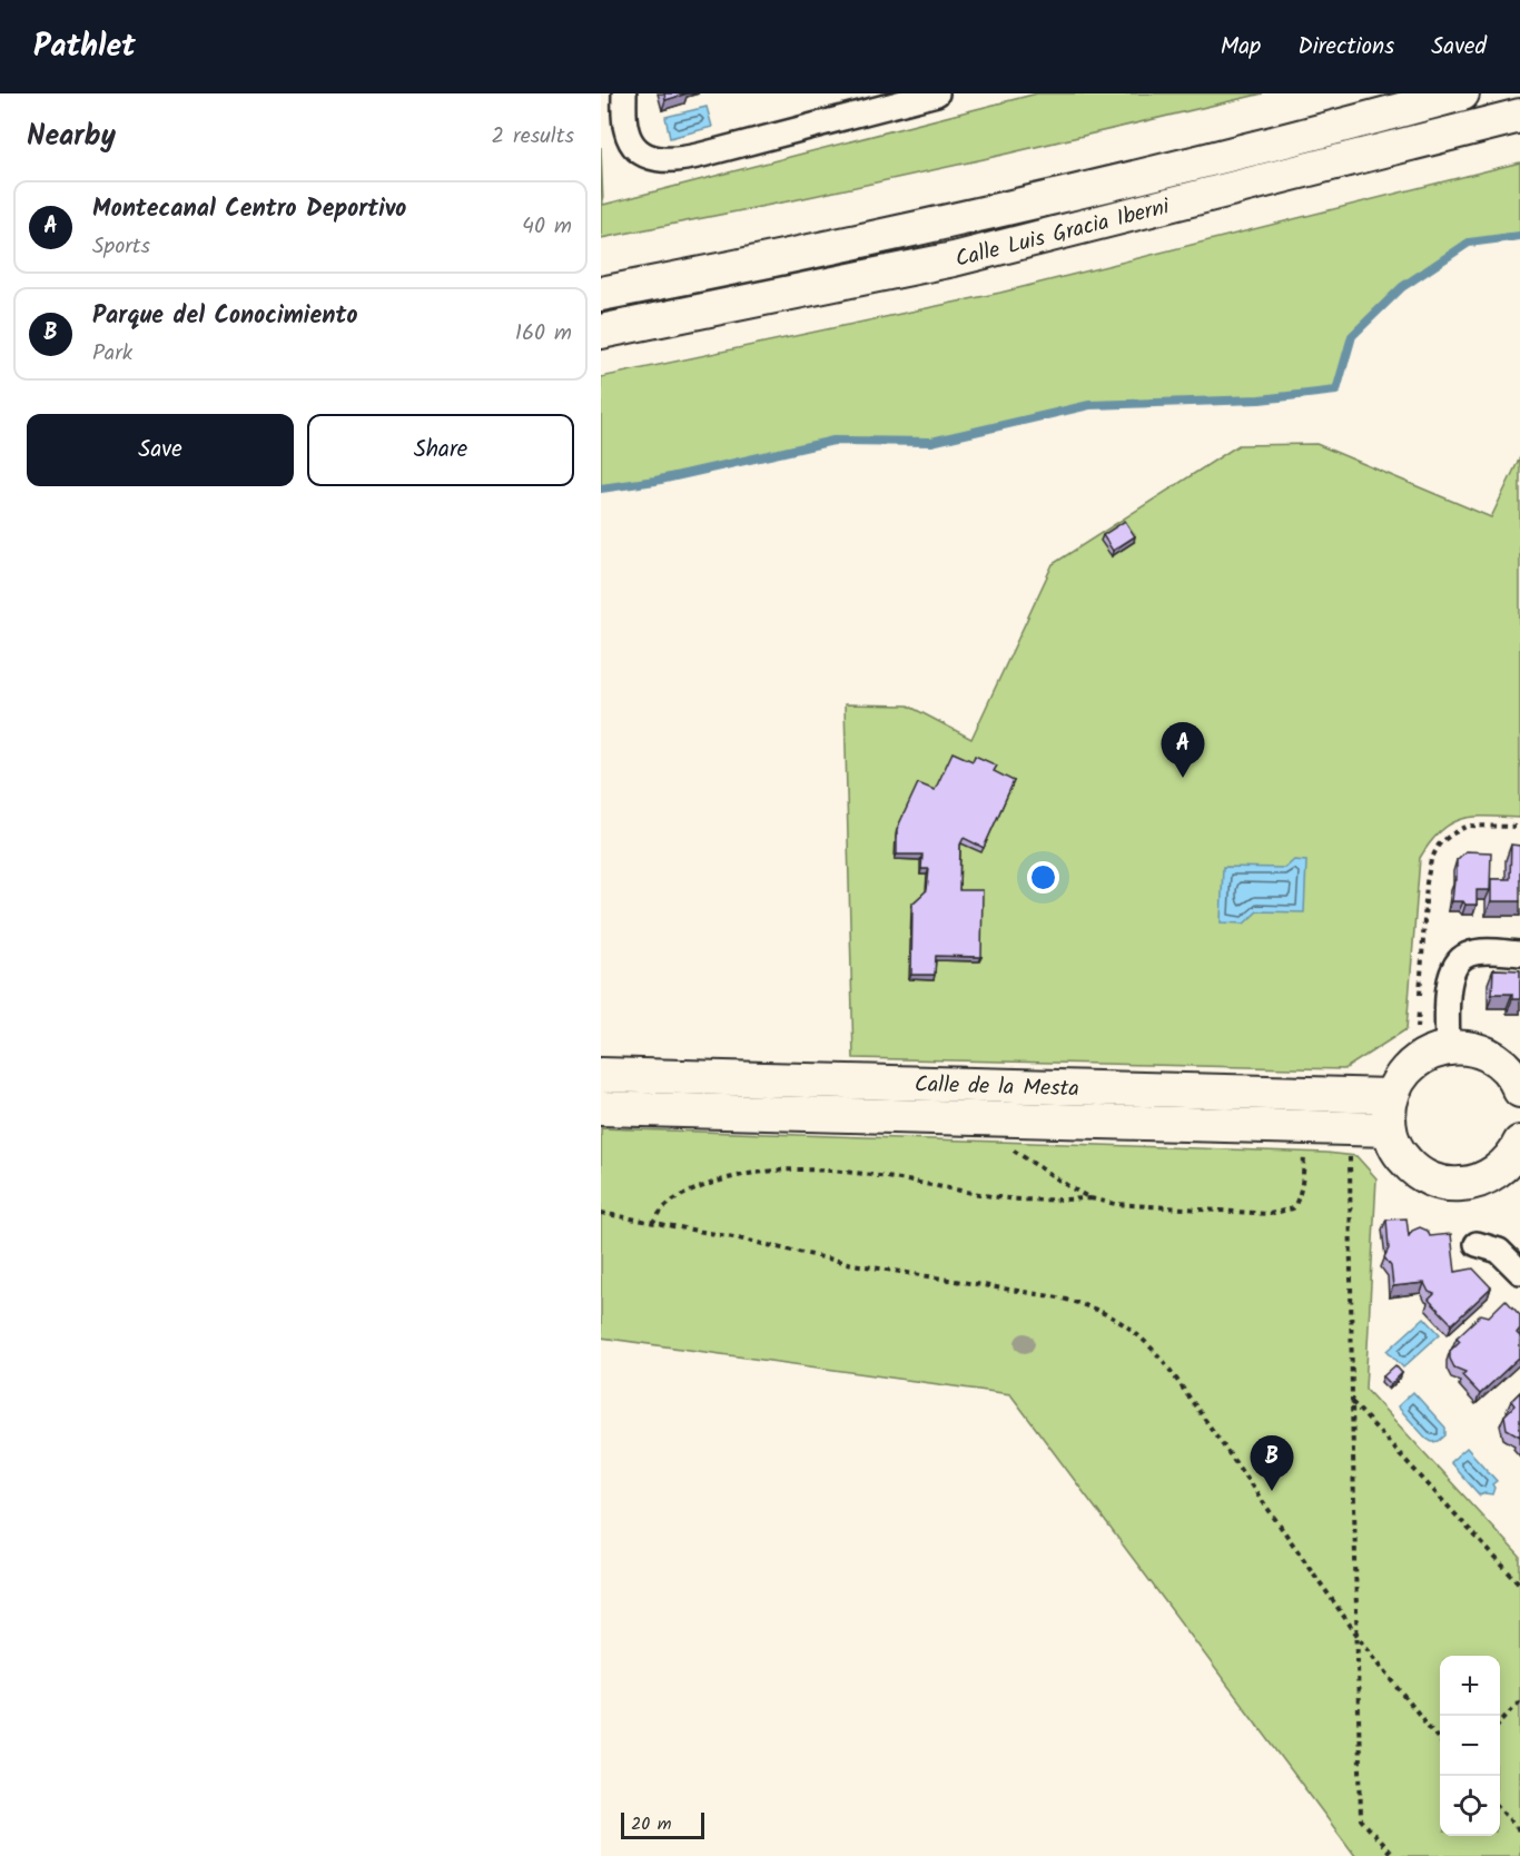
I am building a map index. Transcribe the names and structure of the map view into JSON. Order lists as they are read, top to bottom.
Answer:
{
  "streets": {
    "street": ["Calle Luis Gracia Iberni", "Calle de la Mesta"]
  },
  "scale_bar": "20 m",
  "page": {
    "header": "Pathlet",
    "nav": ["Map", "Directions", "Saved"],
    "heading": ["Nearby", "2 results"],
    "list": [
      {
        "mark": "A",
        "name": "Montecanal Centro Deportivo",
        "note": "Sports",
        "value": "40 m"
      },
      {
        "mark": "B",
        "name": "Parque del Conocimiento",
        "note": "Park",
        "value": "160 m"
      }
    ],
    "buttons": ["Save", "Share"],
    "pins": ["A", "B"],
    "map_buttons": ["+", "−"],
    "scale": "20 m"
  }
}
